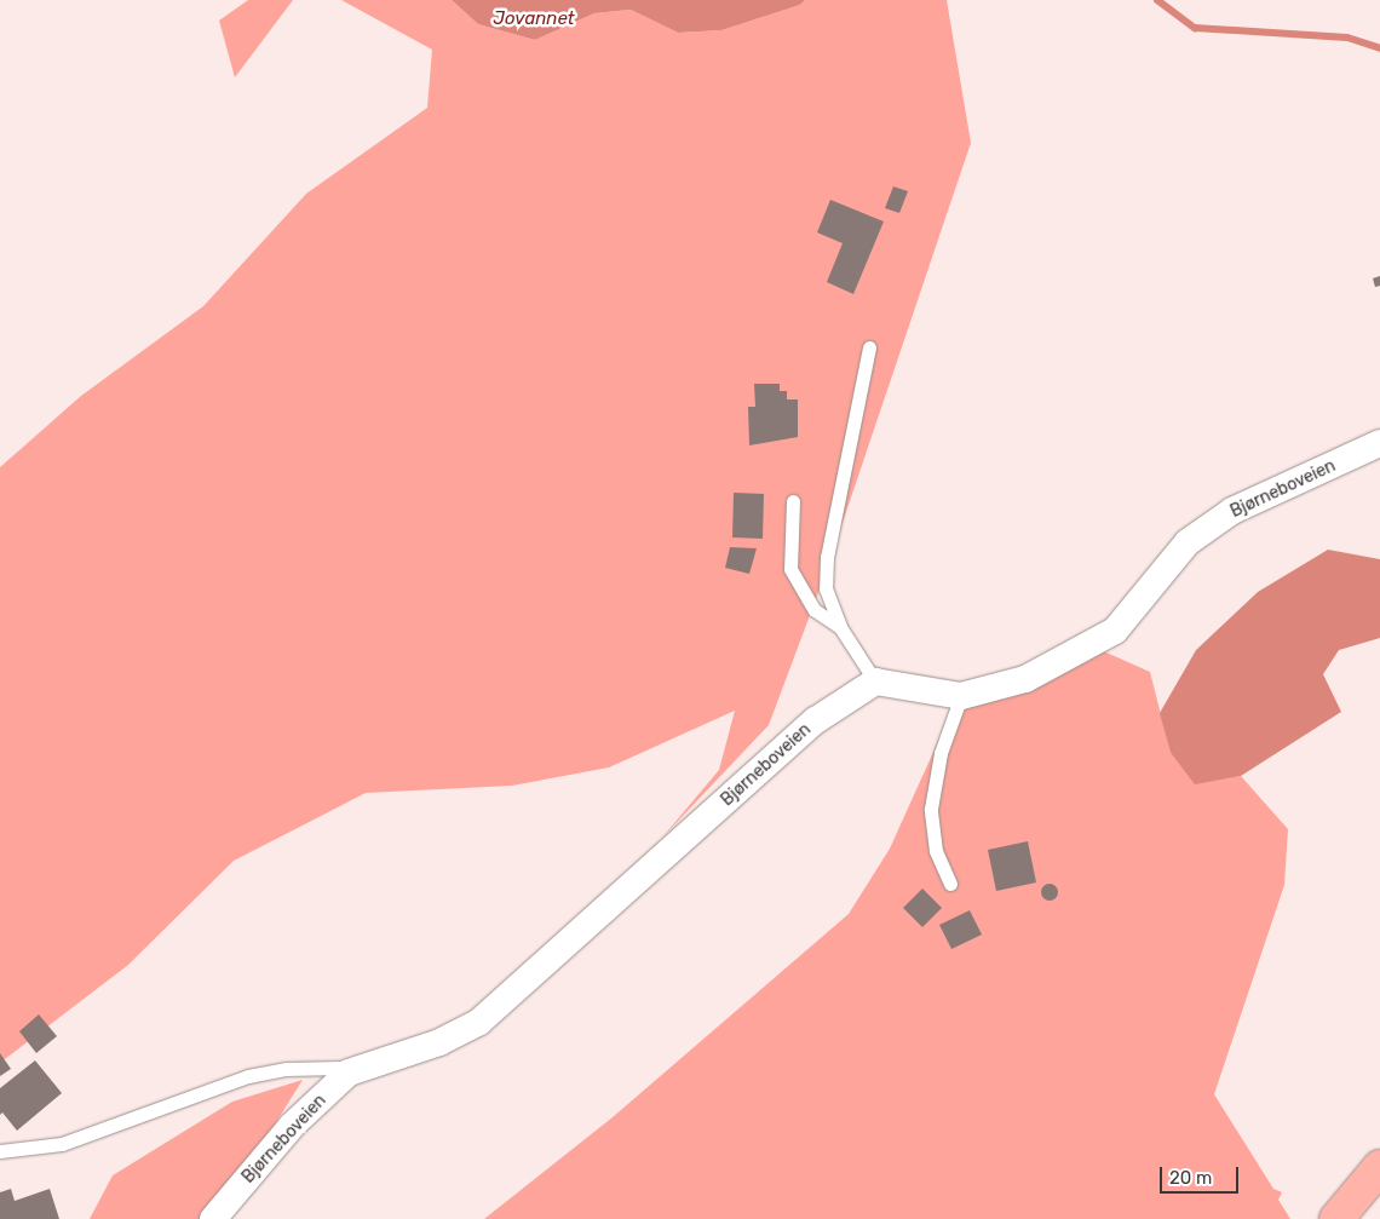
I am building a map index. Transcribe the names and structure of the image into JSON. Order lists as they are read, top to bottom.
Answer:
{
  "streets": {
    "street": ["Bjørneboveien"]
  },
  "water": ["Jovannet"],
  "scale_bar": "20 m"
}
